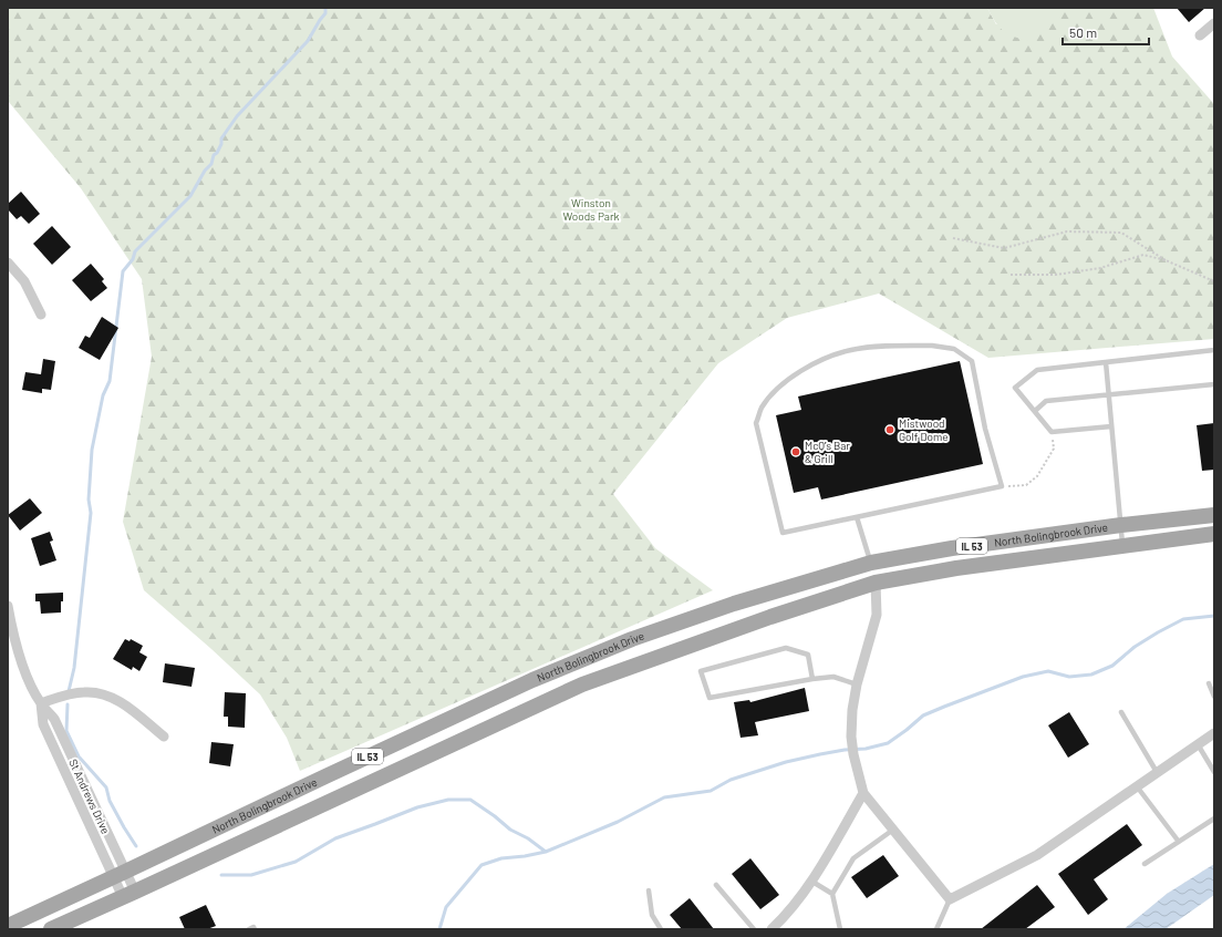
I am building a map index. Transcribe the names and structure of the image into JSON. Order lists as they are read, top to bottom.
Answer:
{
  "streets": {
    "main road": ["North Bolingbrook Drive", "IL 53"],
    "street": ["St Andrews Drive"]
  },
  "crossings": [
    ["North Bolingbrook Drive", "St Andrews Drive"]
  ],
  "parks": ["Winston Woods Park"],
  "places": ["Mistwood Golf Dome", "McQ's Bar & Grill"],
  "scale_bar": "50 m"
}
